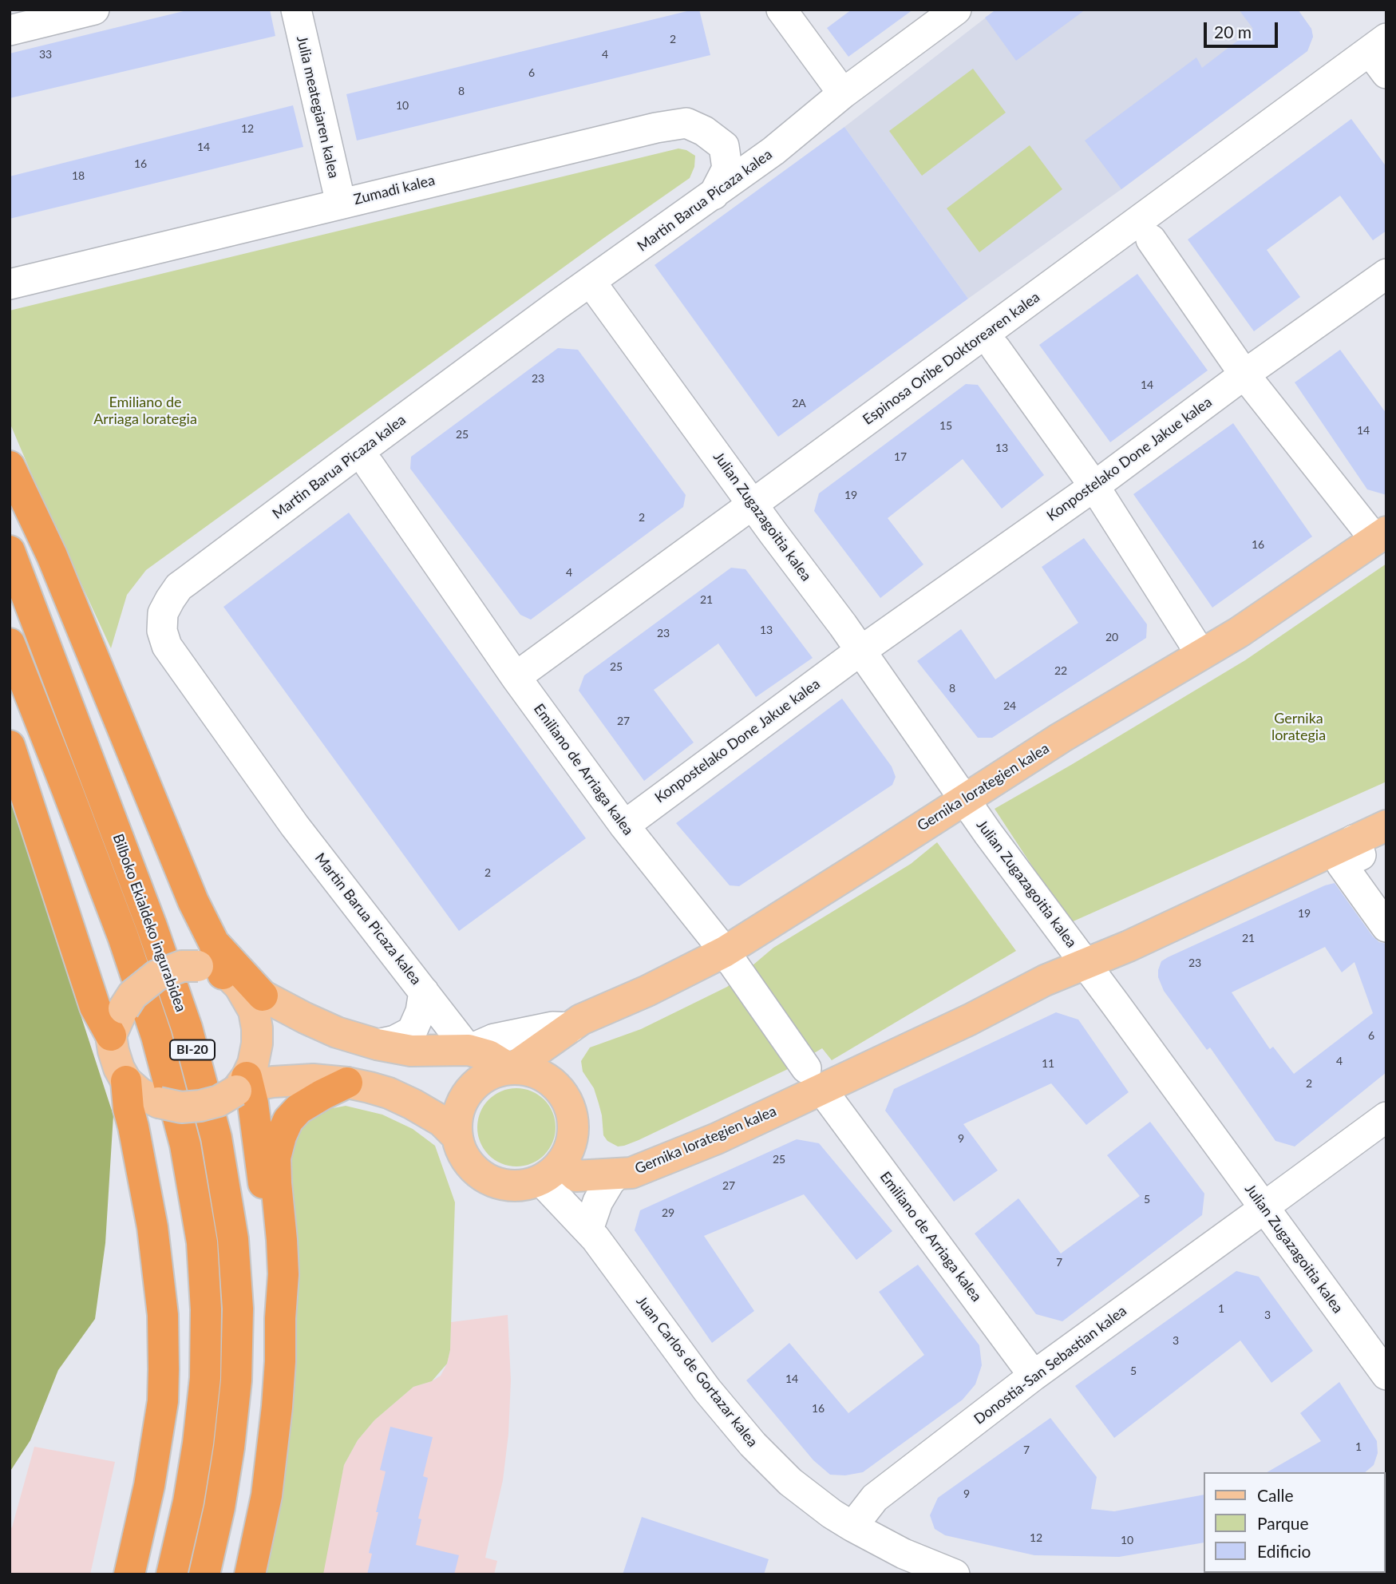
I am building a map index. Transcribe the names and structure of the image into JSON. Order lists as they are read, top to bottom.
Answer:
{
  "streets": {
    "highway": ["Bilboko Ekialdeko ingurabidea", "BI-20"],
    "main road": ["Gernika lorategien kalea"],
    "street": [
      "Julia meategiaren kalea",
      "Zumadi kalea",
      "Martin Barua Picaza kalea",
      "Espinosa Oribe Doktorearen kalea",
      "Konpostelako Done Jakue kalea",
      "Julian Zugazagoitia kalea",
      "Emiliano de Arriaga kalea",
      "Donostia-San Sebastian kalea",
      "Juan Carlos de Gortazar kalea"
    ]
  },
  "crossings": [
    ["Julia meategiaren kalea", "Zumadi kalea"],
    ["Martin Barua Picaza kalea", "Julian Zugazagoitia kalea"],
    ["Martin Barua Picaza kalea", "Gernika lorategien kalea"],
    ["Espinosa Oribe Doktorearen kalea", "Julian Zugazagoitia kalea"],
    ["Espinosa Oribe Doktorearen kalea", "Emiliano de Arriaga kalea"],
    ["Konpostelako Done Jakue kalea", "Emiliano de Arriaga kalea"],
    ["Julian Zugazagoitia kalea", "Gernika lorategien kalea"],
    ["Emiliano de Arriaga kalea", "Gernika lorategien kalea"],
    ["Emiliano de Arriaga kalea", "Donostia-San Sebastian kalea"],
    ["Gernika lorategien kalea", "Juan Carlos de Gortazar kalea"],
    ["Donostia-San Sebastian kalea", "Juan Carlos de Gortazar kalea"]
  ],
  "parks": ["Emiliano de Arriaga lorategia", "Gernika lorategia"],
  "house_numbers": [
    "2",
    "33",
    "4",
    "6",
    "8",
    "10",
    "12",
    "14",
    "16",
    "18",
    "23",
    "14",
    "2A",
    "15",
    "14",
    "25",
    "13",
    "17",
    "19",
    "2",
    "16",
    "4",
    "21",
    "13",
    "23",
    "20",
    "25",
    "22",
    "8",
    "24",
    "27",
    "2",
    "19",
    "21",
    "23",
    "6",
    "4",
    "11",
    "2",
    "9",
    "25",
    "27",
    "5",
    "29",
    "7",
    "1",
    "3",
    "3",
    "5",
    "14",
    "16",
    "1",
    "7",
    "9",
    "12",
    "10"
  ],
  "legend": ["Calle", "Parque", "Edificio"],
  "scale_bar": "20 m"
}
